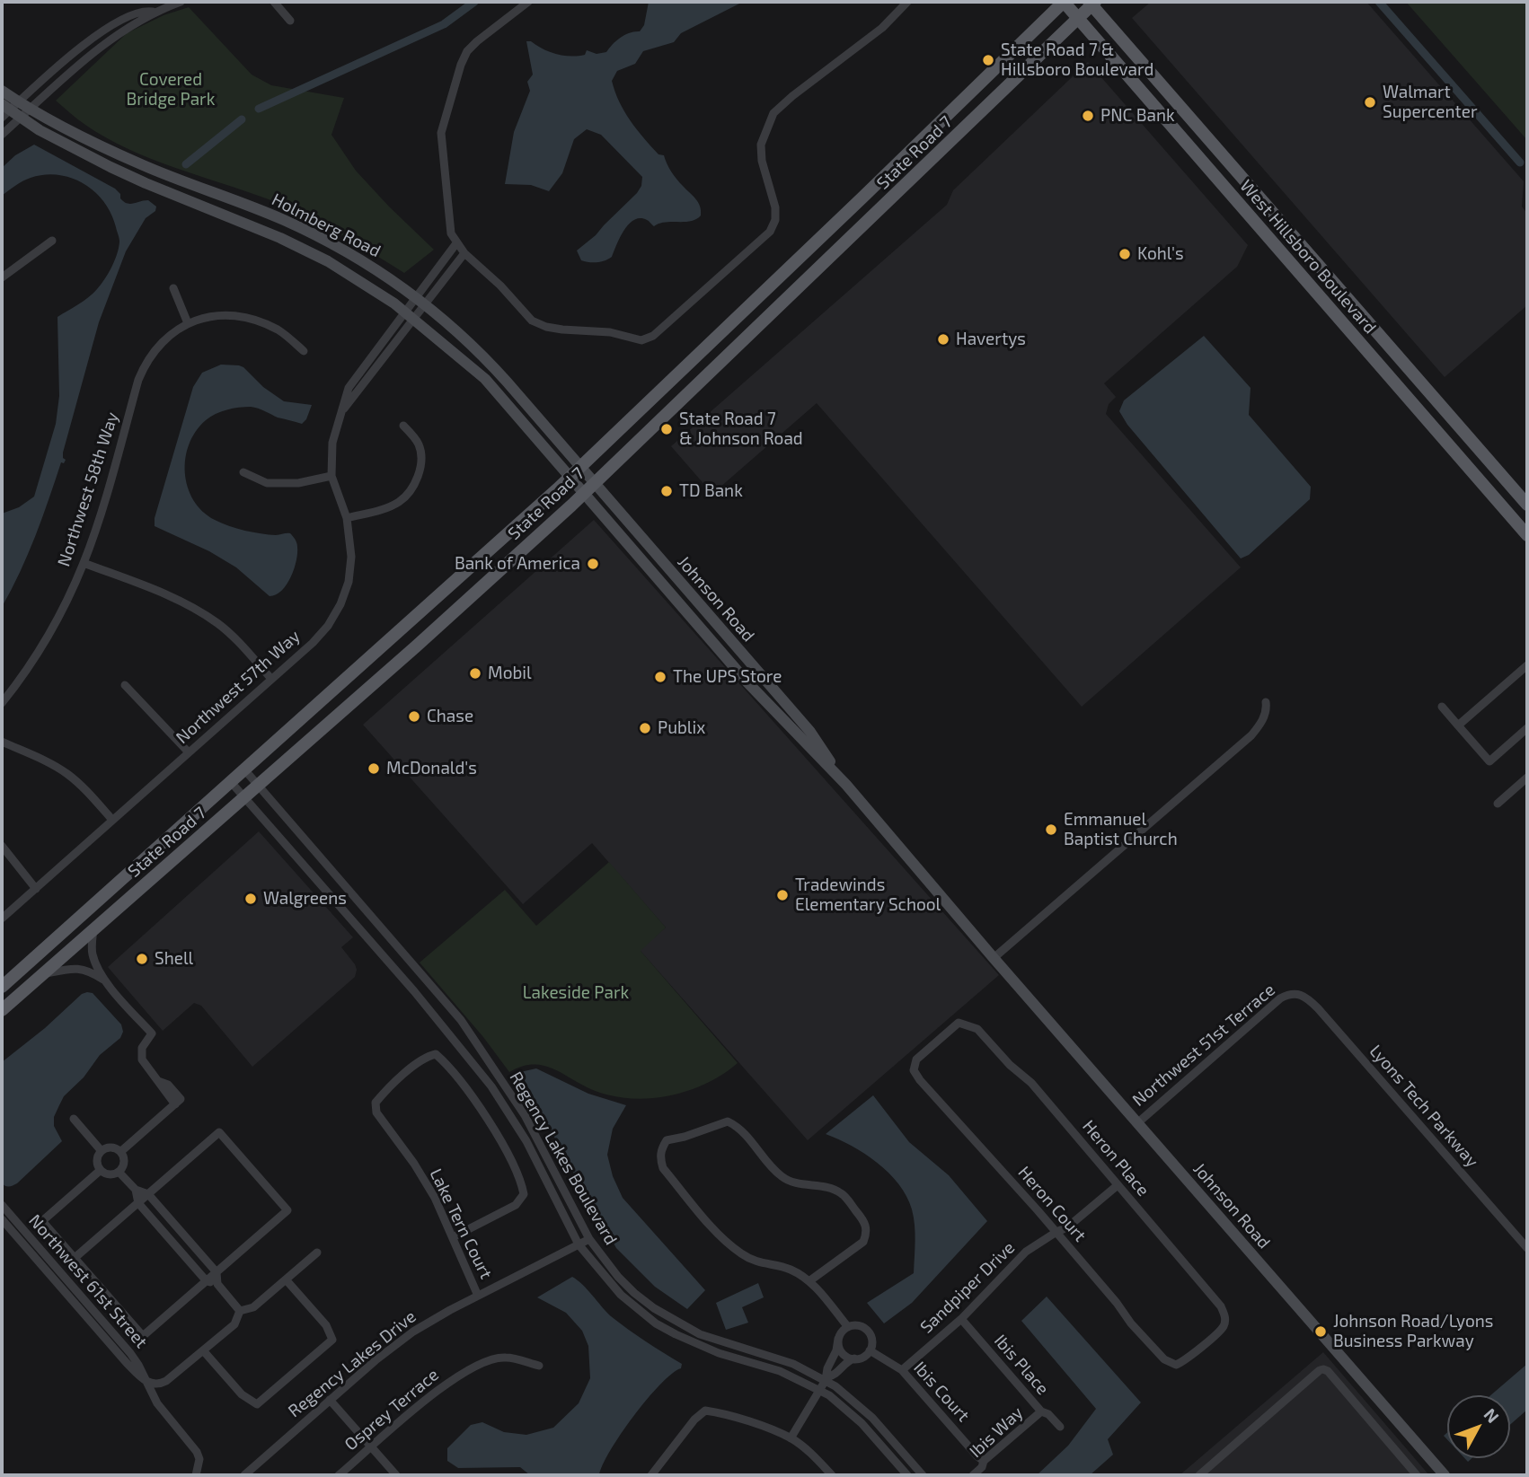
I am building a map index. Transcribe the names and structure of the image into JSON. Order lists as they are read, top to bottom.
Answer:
{
  "streets": {
    "main road": ["State Road 7", "West Hillsboro Boulevard"],
    "street": [
      "Holmberg Road",
      "Northwest 58th Way",
      "Johnson Road",
      "Northwest 57th Way",
      "Northwest 51st Terrace",
      "Lyons Tech Parkway",
      "Regency Lakes Boulevard",
      "Heron Place",
      "Heron Court",
      "Lake Tern Court",
      "Northwest 61st Street",
      "Sandpiper Drive",
      "Regency Lakes Drive",
      "Ibis Place",
      "Ibis Court",
      "Osprey Terrace",
      "Ibis Way"
    ]
  },
  "crossings": [
    ["State Road 7", "Holmberg Road"],
    ["State Road 7", "West Hillsboro Boulevard"],
    ["State Road 7", "Johnson Road"],
    ["State Road 7", "Regency Lakes Boulevard"],
    ["Holmberg Road", "Johnson Road"],
    ["Holmberg Road", "Northwest 57th Way"],
    ["Johnson Road", "Northwest 51st Terrace"],
    ["Northwest 51st Terrace", "Lyons Tech Parkway"],
    ["Regency Lakes Boulevard", "Regency Lakes Drive"],
    ["Heron Place", "Heron Court"],
    ["Heron Place", "Sandpiper Drive"],
    ["Heron Court", "Sandpiper Drive"],
    ["Lake Tern Court", "Regency Lakes Drive"],
    ["Sandpiper Drive", "Ibis Place"],
    ["Sandpiper Drive", "Ibis Court"],
    ["Ibis Place", "Ibis Way"],
    ["Ibis Court", "Ibis Way"]
  ],
  "parks": ["Covered Bridge Park", "Lakeside Park"],
  "places": [
    "State Road 7 & Hillsboro Boulevard",
    "Walmart Supercenter",
    "PNC Bank",
    "Kohl's",
    "Havertys",
    "State Road 7 & Johnson Road",
    "TD Bank",
    "Bank of America",
    "Mobil",
    "The UPS Store",
    "Chase",
    "Publix",
    "McDonald's",
    "Emmanuel Baptist Church",
    "Tradewinds Elementary School",
    "Walgreens",
    "Shell",
    "Johnson Road/Lyons Business Parkway"
  ],
  "north": "top right"
}
